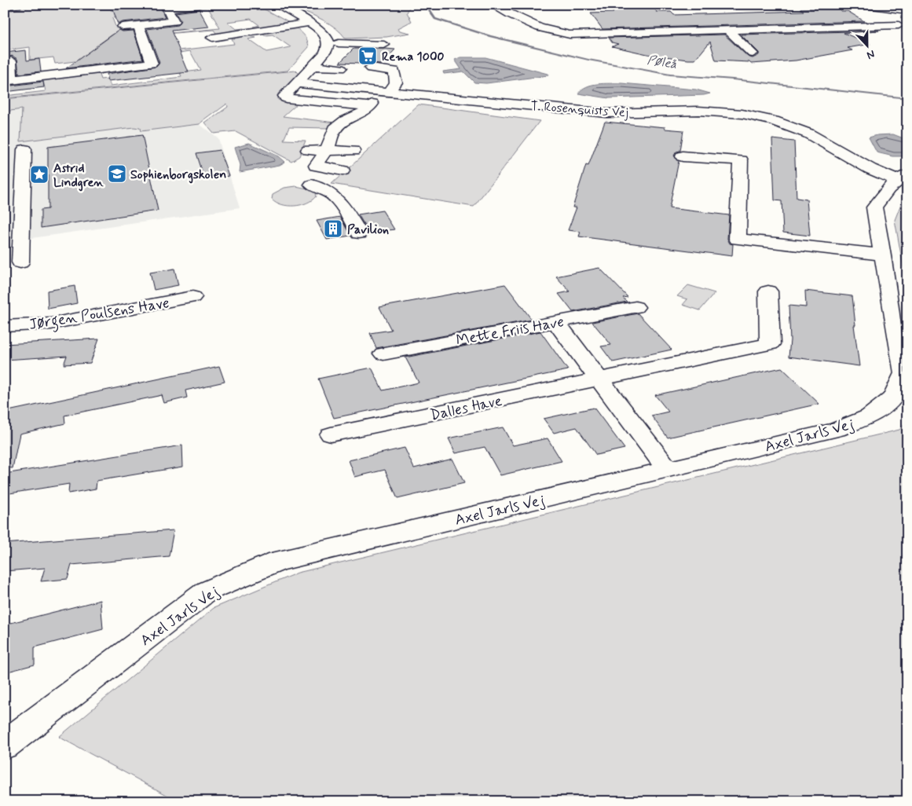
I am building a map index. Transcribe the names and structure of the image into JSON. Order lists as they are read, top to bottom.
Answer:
{
  "streets": {
    "street": [
      "T. Rosenquists Vej",
      "Jørgen Poulsens Have",
      "Mette Friis Have",
      "Dalles Have",
      "Axel Jarls Vej"
    ]
  },
  "crossings": [
    ["T. Rosenquists Vej", "Axel Jarls Vej"]
  ],
  "water": ["Pøleå"],
  "places": {
    "supermarket": ["Rema 1000"],
    "school or university": ["Sophienborgskolen"],
    "place": ["Astrid Lindgren"],
    "building": ["Pavilion"]
  },
  "north": "bottom"
}
